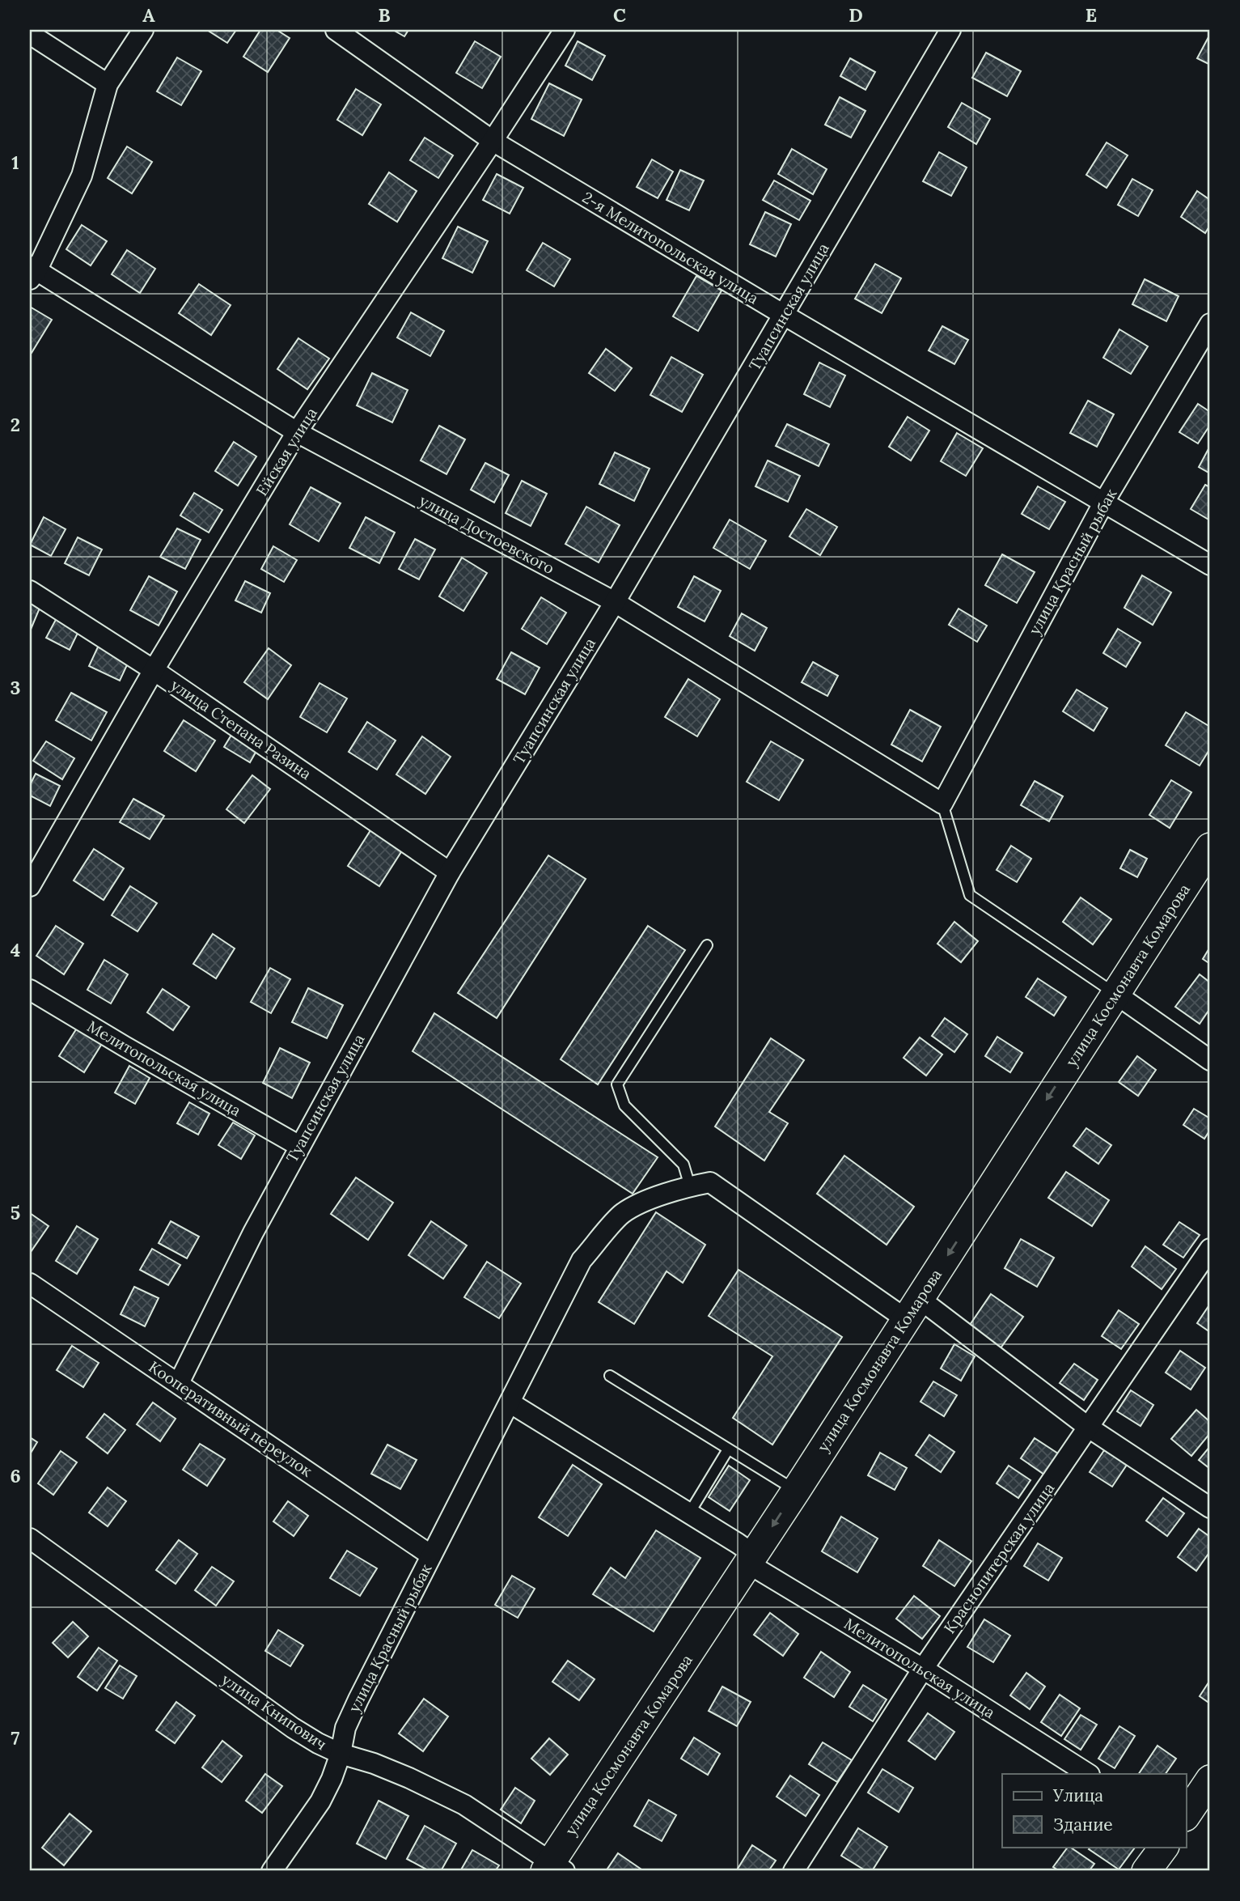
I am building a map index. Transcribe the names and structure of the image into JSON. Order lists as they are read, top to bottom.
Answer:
{
  "streets": {
    "main road": ["улица Космонавта Комарова"],
    "street": [
      "2-я Мелитопольская улица",
      "Туапсинская улица",
      "Ейская улица",
      "улица Достоевского",
      "улица Красный рыбак",
      "улица Степана Разина",
      "Мелитопольская улица",
      "Кооперативный переулок",
      "Краснопитерская улица",
      "улица Книпович"
    ]
  },
  "crossings": [
    ["2-я Мелитопольская улица", "Туапсинская улица"],
    ["2-я Мелитопольская улица", "Ейская улица"],
    ["2-я Мелитопольская улица", "улица Красный рыбак"],
    ["Туапсинская улица", "улица Достоевского"],
    ["Туапсинская улица", "улица Степана Разина"],
    ["Туапсинская улица", "Мелитопольская улица"],
    ["Туапсинская улица", "Кооперативный переулок"],
    ["Ейская улица", "улица Достоевского"],
    ["Ейская улица", "улица Степана Разина"],
    ["улица Достоевского", "улица Красный рыбак"],
    ["улица Красный рыбак", "Мелитопольская улица"],
    ["улица Красный рыбак", "Кооперативный переулок"],
    ["улица Красный рыбак", "улица Книпович"],
    ["улица Космонавта Комарова", "Мелитопольская улица"],
    ["улица Космонавта Комарова", "улица Книпович"],
    ["Мелитопольская улица", "Краснопитерская улица"]
  ],
  "one_way": ["улица Космонавта Комарова"],
  "legend": ["Улица", "Здание"],
  "grid": {
    "columns": [
      "A",
      "B",
      "C",
      "D",
      "E"
    ],
    "rows": [
      "1",
      "2",
      "3",
      "4",
      "5",
      "6",
      "7"
    ]
  }
}
